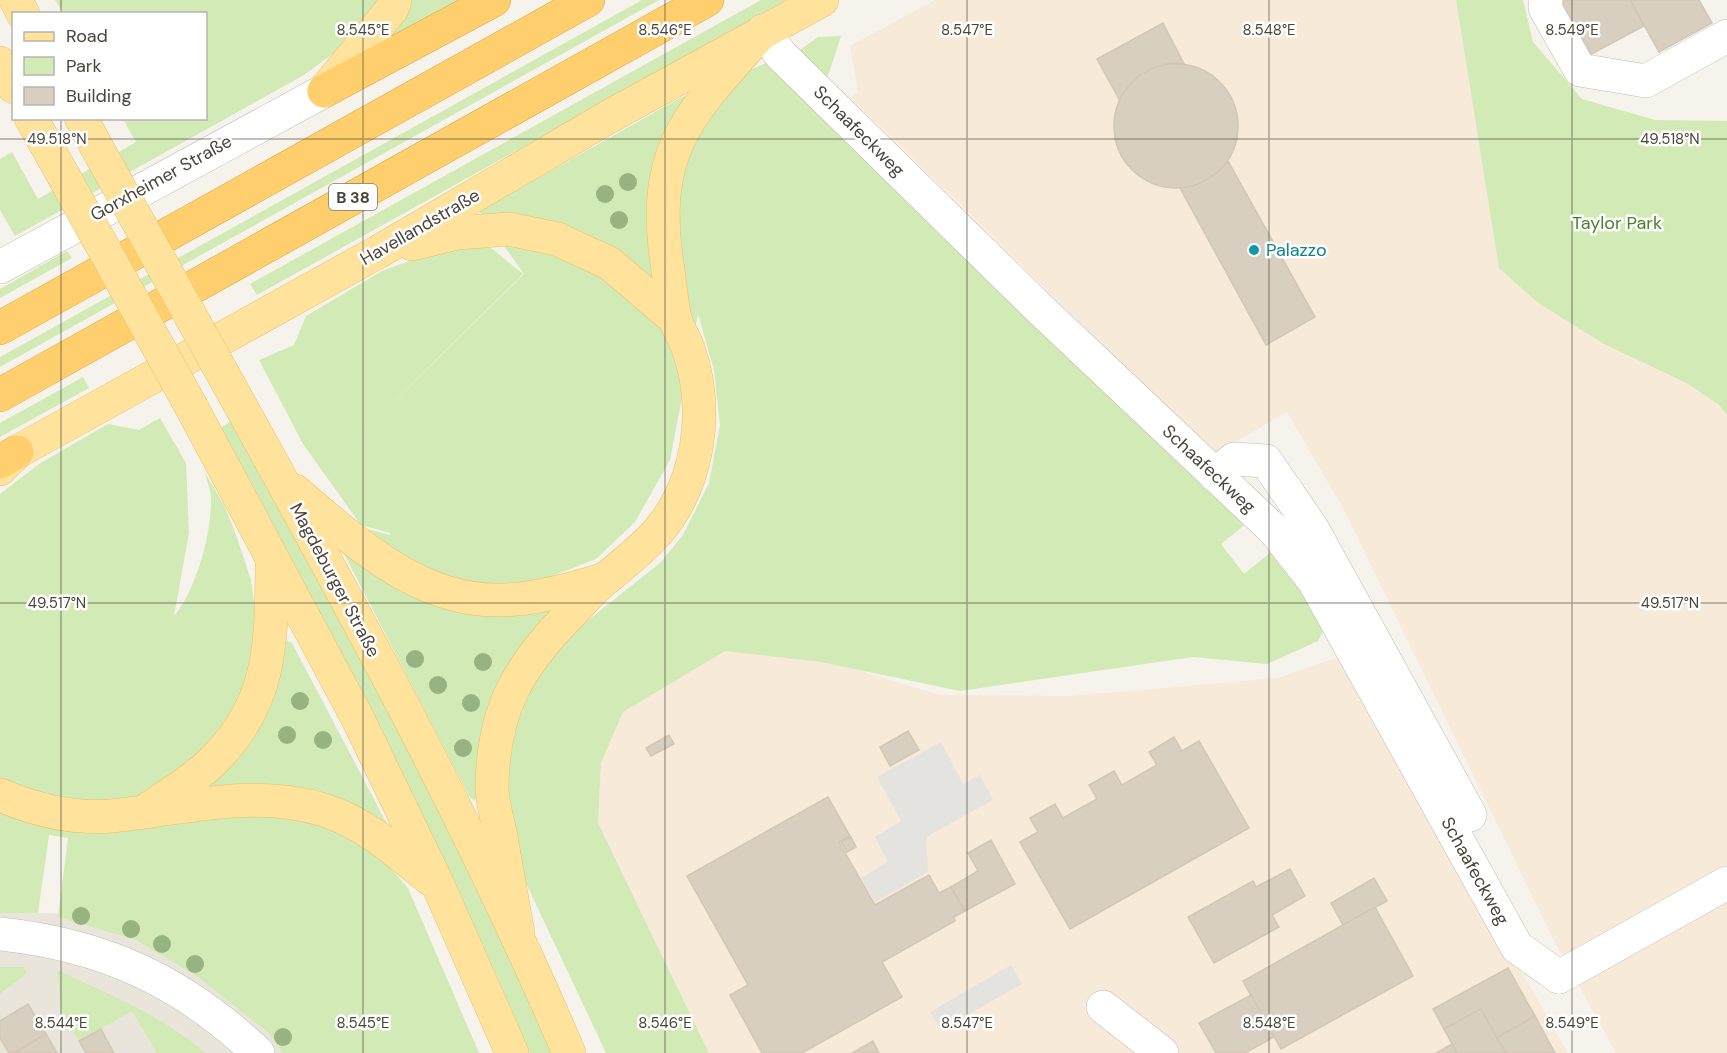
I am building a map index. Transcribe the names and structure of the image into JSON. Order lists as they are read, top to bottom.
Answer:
{
  "streets": {
    "highway": ["B 38"],
    "main road": ["Havellandstraße", "Magdeburger Straße"],
    "street": ["Schaafeckweg", "Gorxheimer Straße"]
  },
  "crossings": [
    ["Schaafeckweg", "Havellandstraße"]
  ],
  "parks": ["Taylor Park"],
  "places": ["Palazzo"],
  "legend": ["Road", "Park", "Building"],
  "coordinates": [
    "8.545°E",
    "8.546°E",
    "8.547°E",
    "8.548°E",
    "8.549°E",
    "49.518°N",
    "49.517°N",
    "8.544°E"
  ]
}
